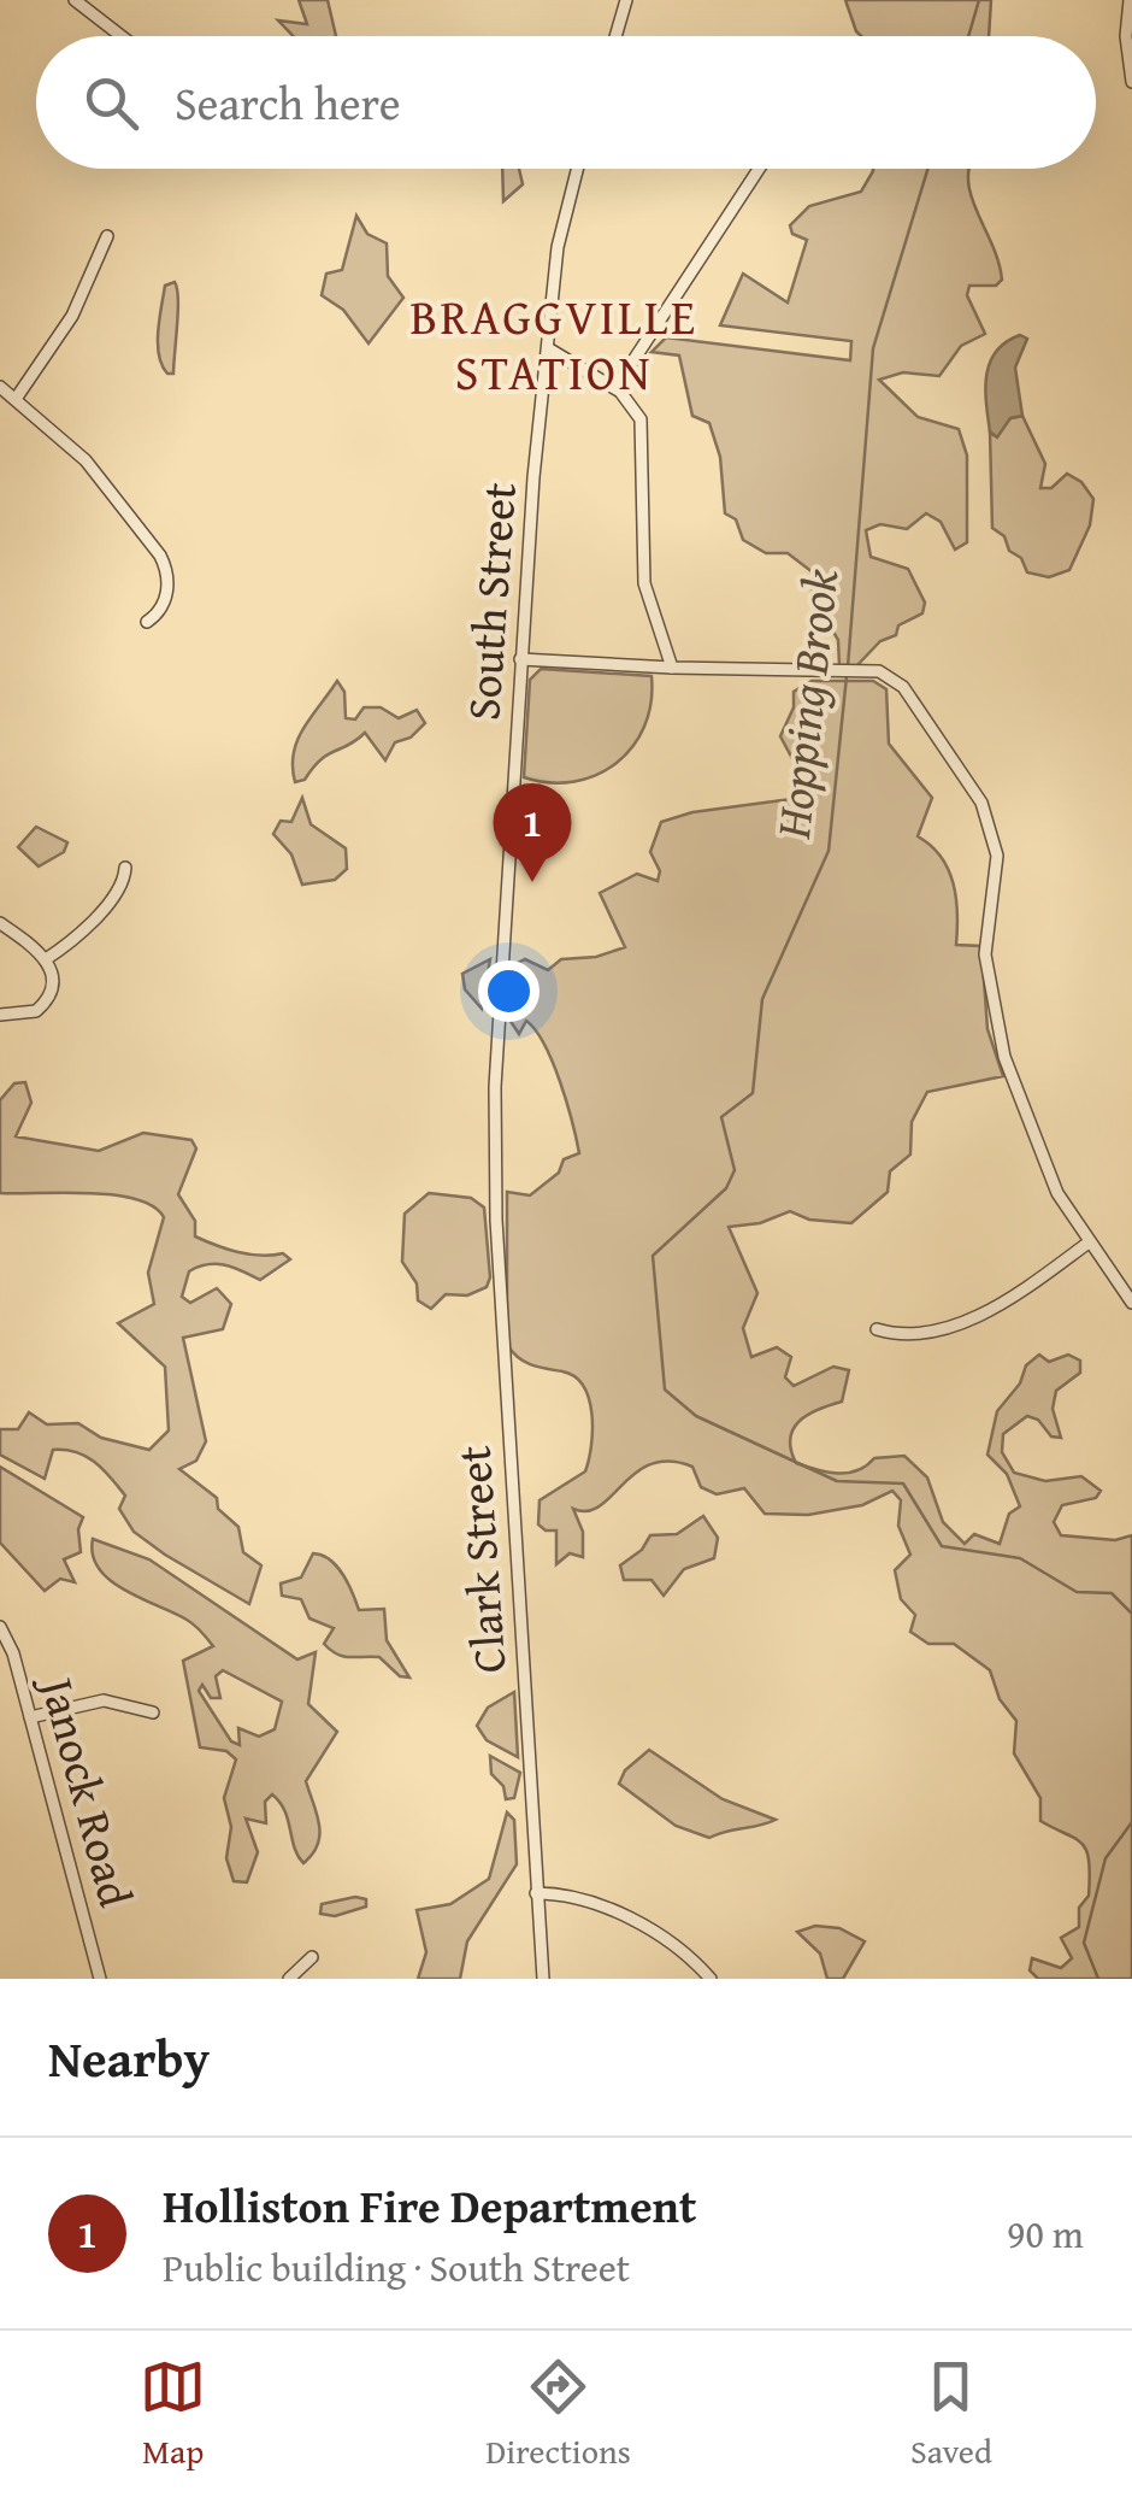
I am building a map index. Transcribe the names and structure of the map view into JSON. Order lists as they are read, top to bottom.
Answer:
{
  "streets": {
    "street": ["South Street", "Clark Street", "Janock Road"]
  },
  "crossings": [
    ["South Street", "Clark Street"]
  ],
  "districts": ["BRAGGVILLE STATION"],
  "water": ["Hopping Brook"],
  "page": {
    "search": "Search here",
    "pins": "1",
    "heading": "Nearby",
    "list": [
      {
        "mark": "1",
        "name": "Holliston Fire Department",
        "note": "Public building · South Street",
        "value": "90 m"
      }
    ],
    "nav": ["Map", "Directions", "Saved"]
  }
}
